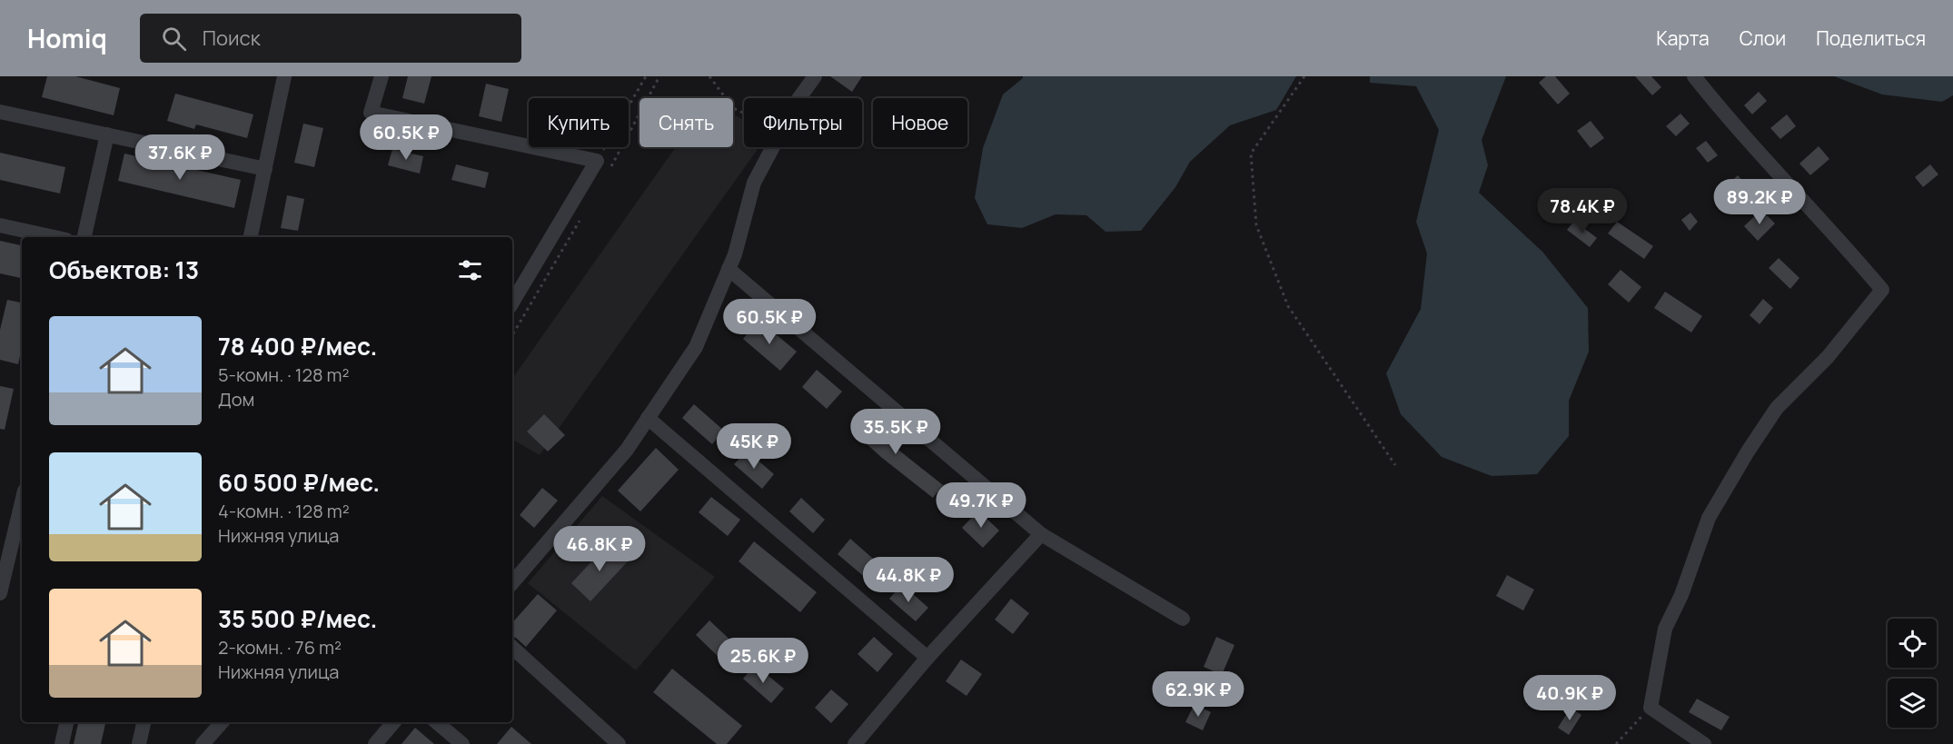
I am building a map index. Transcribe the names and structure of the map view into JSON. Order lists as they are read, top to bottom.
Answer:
{
  "page": {
    "header": "Homiq",
    "search": "Поиск",
    "nav": ["Карта", "Слои", "Поделиться"],
    "chip": [
      "Купить",
      "Снять",
      "Фильтры",
      "Новое"
    ],
    "price": [
      "60.5K ₽",
      "37.6K ₽",
      "89.2K ₽",
      "78.4K ₽",
      "60.5K ₽",
      "35.5K ₽",
      "45K ₽",
      "49.7K ₽",
      "46.8K ₽",
      "44.8K ₽",
      "25.6K ₽",
      "62.9K ₽",
      "40.9K ₽"
    ],
    "heading": "Объектов: 13",
    "list": [
      {
        "name": "78 400 ₽/мес.",
        "note": "5-комн. · 128 m² · Дом"
      },
      {
        "name": "60 500 ₽/мес.",
        "note": "4-комн. · 128 m² · Нижняя улица"
      },
      {
        "name": "35 500 ₽/мес.",
        "note": "2-комн. · 76 m² · Нижняя улица"
      }
    ]
  }
}
